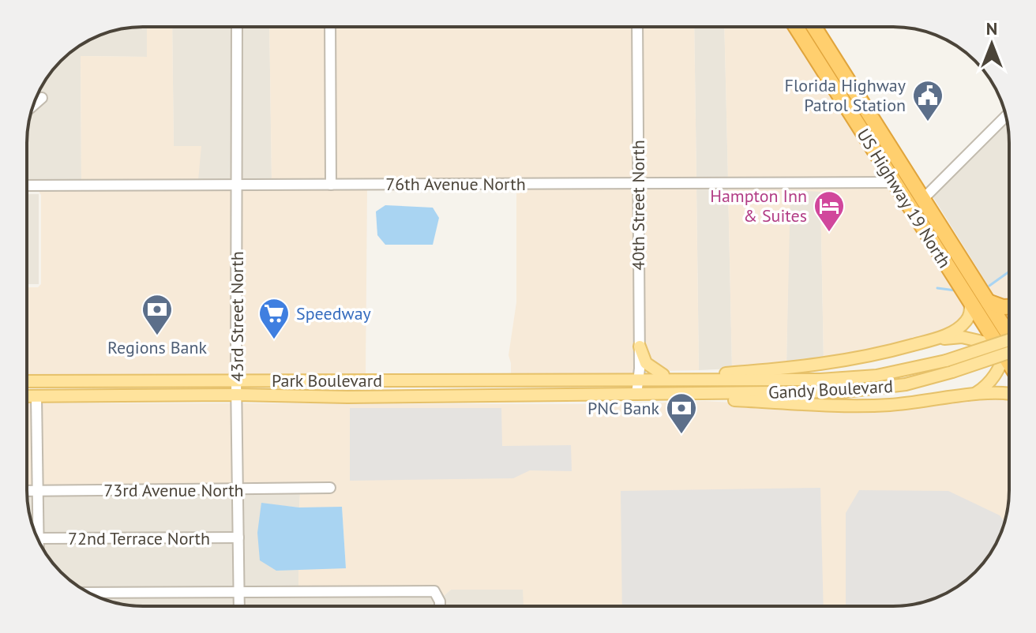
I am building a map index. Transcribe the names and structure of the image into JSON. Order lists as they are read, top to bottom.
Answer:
{
  "streets": {
    "highway": ["US Highway 19 North"],
    "main road": ["Park Boulevard", "Gandy Boulevard"],
    "street": [
      "76th Avenue North",
      "40th Street North",
      "43rd Street North",
      "73rd Avenue North",
      "72nd Terrace North"
    ]
  },
  "crossings": [
    ["76th Avenue North", "US Highway 19 North"],
    ["76th Avenue North", "40th Street North"],
    ["76th Avenue North", "43rd Street North"],
    ["40th Street North", "Park Boulevard"],
    ["40th Street North", "Gandy Boulevard"],
    ["43rd Street North", "Park Boulevard"],
    ["43rd Street North", "73rd Avenue North"],
    ["43rd Street North", "72nd Terrace North"],
    ["Park Boulevard", "Gandy Boulevard"]
  ],
  "places": {
    "public building": ["Florida Highway Patrol Station"],
    "hotel": ["Hampton Inn & Suites"],
    "bank": ["Regions Bank", "PNC Bank"],
    "supermarket": ["Speedway"]
  },
  "north": "top"
}
